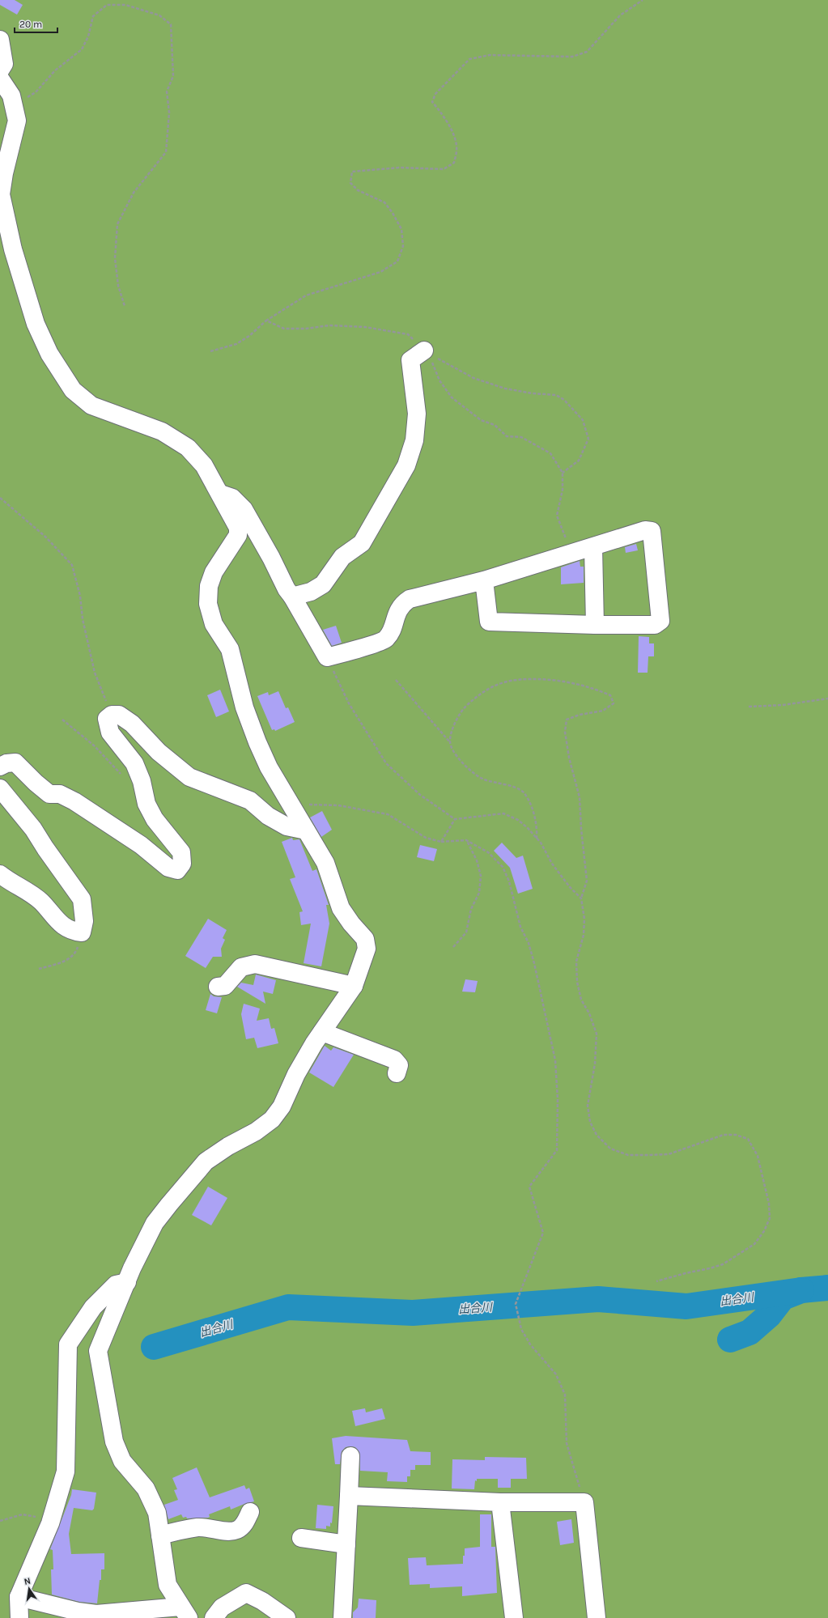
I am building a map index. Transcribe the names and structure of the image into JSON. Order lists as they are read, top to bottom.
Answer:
{
  "water": ["出合川"],
  "scale_bar": "20 m",
  "north": "top"
}
